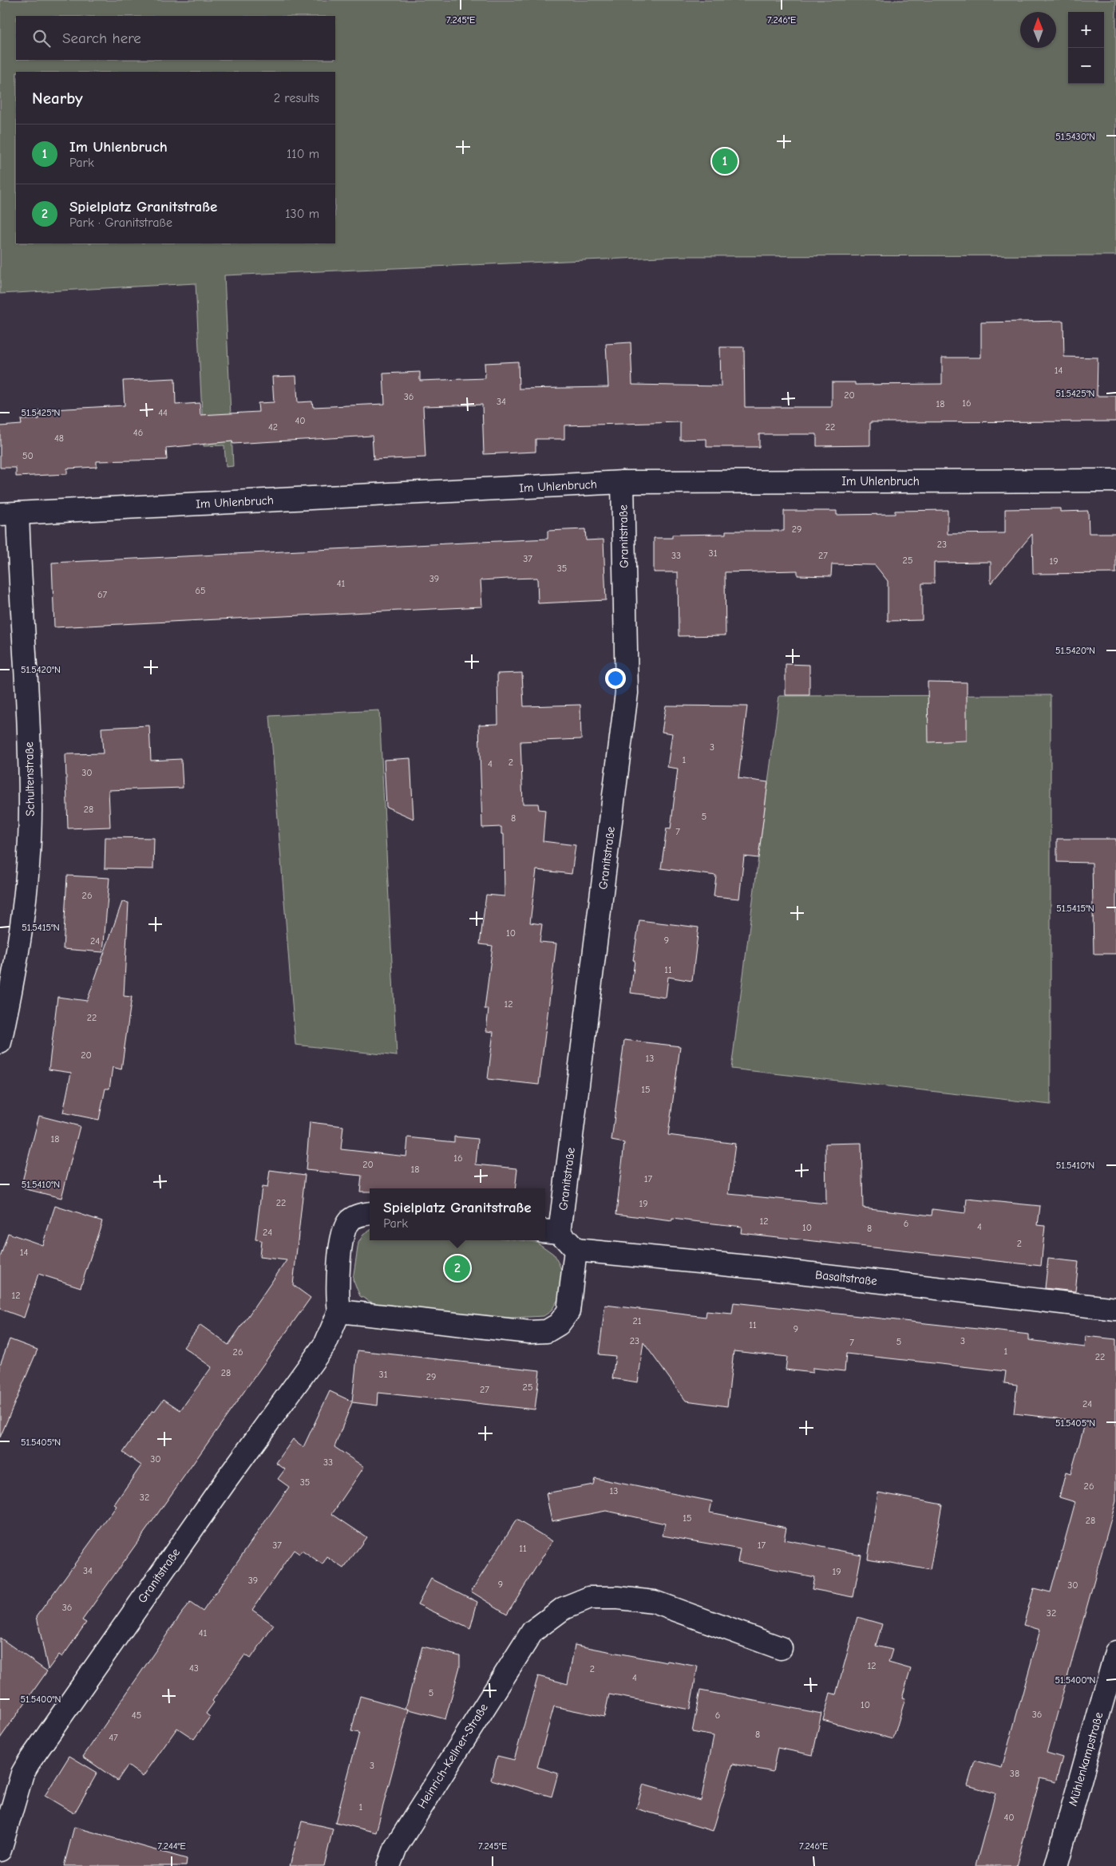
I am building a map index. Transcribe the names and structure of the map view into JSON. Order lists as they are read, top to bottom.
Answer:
{
  "streets": {
    "street": [
      "Im Uhlenbruch",
      "Granitstraße",
      "Schultenstraße",
      "Basaltstraße",
      "Heinrich-Kellner-Straße",
      "Mühlenkampstraße"
    ]
  },
  "crossings": [
    ["Im Uhlenbruch", "Granitstraße"],
    ["Im Uhlenbruch", "Schultenstraße"],
    ["Granitstraße", "Basaltstraße"]
  ],
  "house_numbers": [
    "14",
    "20",
    "36",
    "34",
    "16",
    "18",
    "44",
    "40",
    "42",
    "22",
    "46",
    "48",
    "50",
    "29",
    "23",
    "31",
    "33",
    "27",
    "37",
    "25",
    "19",
    "35",
    "39",
    "41",
    "65",
    "67",
    "3",
    "1",
    "2",
    "4",
    "30",
    "28",
    "5",
    "8",
    "7",
    "26",
    "10",
    "9",
    "24",
    "11",
    "12",
    "22",
    "20",
    "13",
    "15",
    "18",
    "16",
    "20",
    "18",
    "17",
    "22",
    "19",
    "12",
    "6",
    "4",
    "10",
    "8",
    "24",
    "2",
    "14",
    "12",
    "21",
    "11",
    "9",
    "23",
    "3",
    "5",
    "7",
    "1",
    "26",
    "22",
    "28",
    "31",
    "29",
    "25",
    "27",
    "24",
    "30",
    "33",
    "35",
    "26",
    "13",
    "32",
    "15",
    "28",
    "37",
    "17",
    "11",
    "34",
    "19",
    "39",
    "9",
    "30",
    "36",
    "32",
    "41",
    "12",
    "43",
    "2",
    "4",
    "5",
    "10",
    "36",
    "45",
    "6",
    "8",
    "47",
    "3",
    "38",
    "1",
    "40"
  ],
  "north": "top",
  "page": {
    "map_buttons": ["+", "−"],
    "search": "Search here",
    "heading": ["Nearby", "2 results"],
    "list": [
      {
        "mark": "1",
        "name": "Im Uhlenbruch",
        "note": "Park",
        "value": "110 m"
      },
      {
        "mark": "2",
        "name": "Spielplatz Granitstraße",
        "note": "Park · Granitstraße",
        "value": "130 m"
      }
    ],
    "pins": ["1", "2"],
    "popup": ["Spielplatz Granitstraße", "Park"]
  },
  "coordinates": [
    "7.245°E",
    "7.246°E",
    "51.5430°N",
    "51.5425°N",
    "51.5420°N",
    "51.5415°N",
    "51.5410°N",
    "51.5405°N",
    "51.5400°N",
    "7.244°E"
  ]
}
